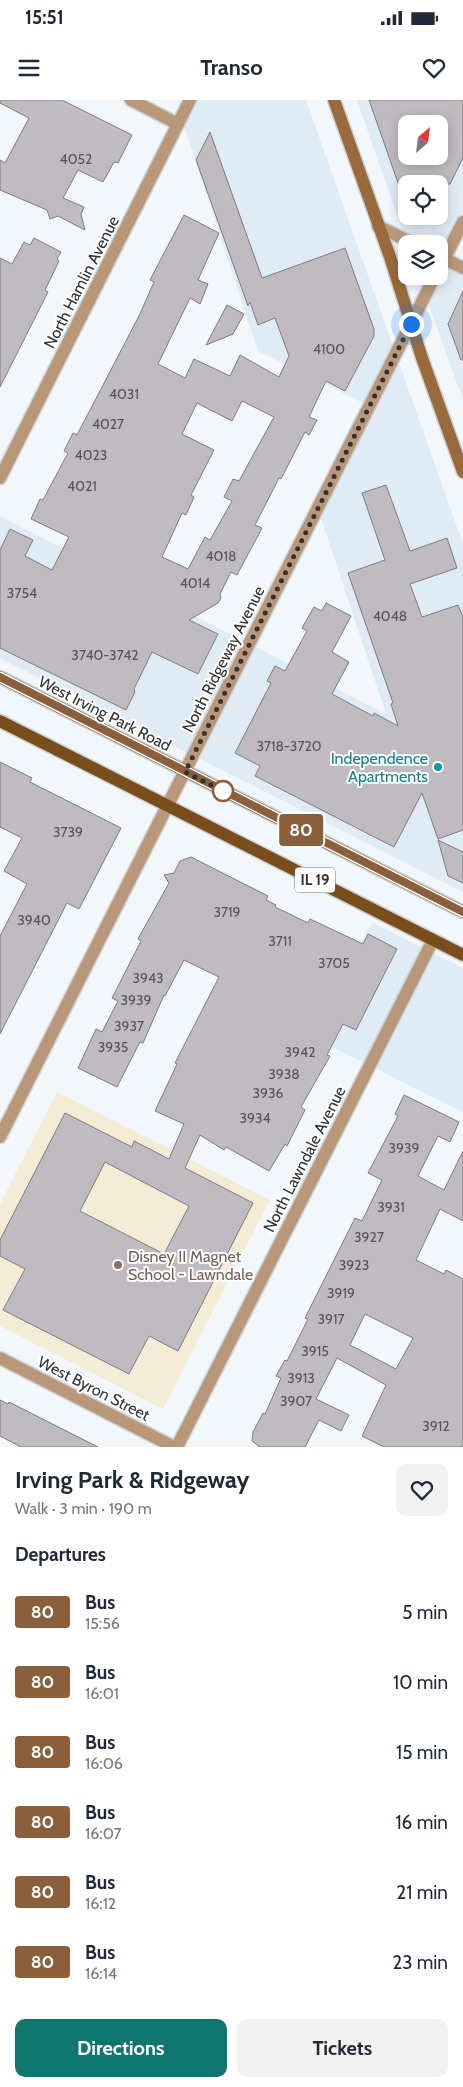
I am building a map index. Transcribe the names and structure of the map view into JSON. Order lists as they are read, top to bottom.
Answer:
{
  "streets": {
    "main road": ["West Irving Park Road", "IL 19"],
    "street": [
      "North Hamlin Avenue",
      "North Ridgeway Avenue",
      "North Lawndale Avenue",
      "West Byron Street"
    ]
  },
  "crossings": [
    ["North Ridgeway Avenue", "West Irving Park Road"],
    ["North Ridgeway Avenue", "IL 19"],
    ["IL 19", "North Lawndale Avenue"],
    ["North Lawndale Avenue", "West Byron Street"]
  ],
  "places": ["Independence Apartments", "Disney II Magnet School - Lawndale"],
  "lines": ["bus line 80"],
  "house_numbers": [
    "4052",
    "4100",
    "4031",
    "4027",
    "4023",
    "4021",
    "4018",
    "4014",
    "3754",
    "4048",
    "3740-3742",
    "3718-3720",
    "3739",
    "3719",
    "3940",
    "3711",
    "3705",
    "3943",
    "3939",
    "3937",
    "3935",
    "3942",
    "3938",
    "3936",
    "3934",
    "3939",
    "3931",
    "3927",
    "3923",
    "3919",
    "3917",
    "3915",
    "3913",
    "3907",
    "3912"
  ],
  "north": "top right",
  "page": {
    "status": "15:51",
    "header": "Transo",
    "on_map": "80",
    "heading": [
      ["Irving Park & Ridgeway", "Walk · 3 min · 190 m"],
      "Departures"
    ],
    "list": [
      {
        "mark": "80",
        "name": "Bus",
        "note": "15:56",
        "value": "5 min"
      },
      {
        "mark": "80",
        "name": "Bus",
        "note": "16:01",
        "value": "10 min"
      },
      {
        "mark": "80",
        "name": "Bus",
        "note": "16:06",
        "value": "15 min"
      },
      {
        "mark": "80",
        "name": "Bus",
        "note": "16:07",
        "value": "16 min"
      },
      {
        "mark": "80",
        "name": "Bus",
        "note": "16:12",
        "value": "21 min"
      },
      {
        "mark": "80",
        "name": "Bus",
        "note": "16:14",
        "value": "23 min"
      }
    ],
    "buttons": ["Directions", "Tickets"]
  }
}
